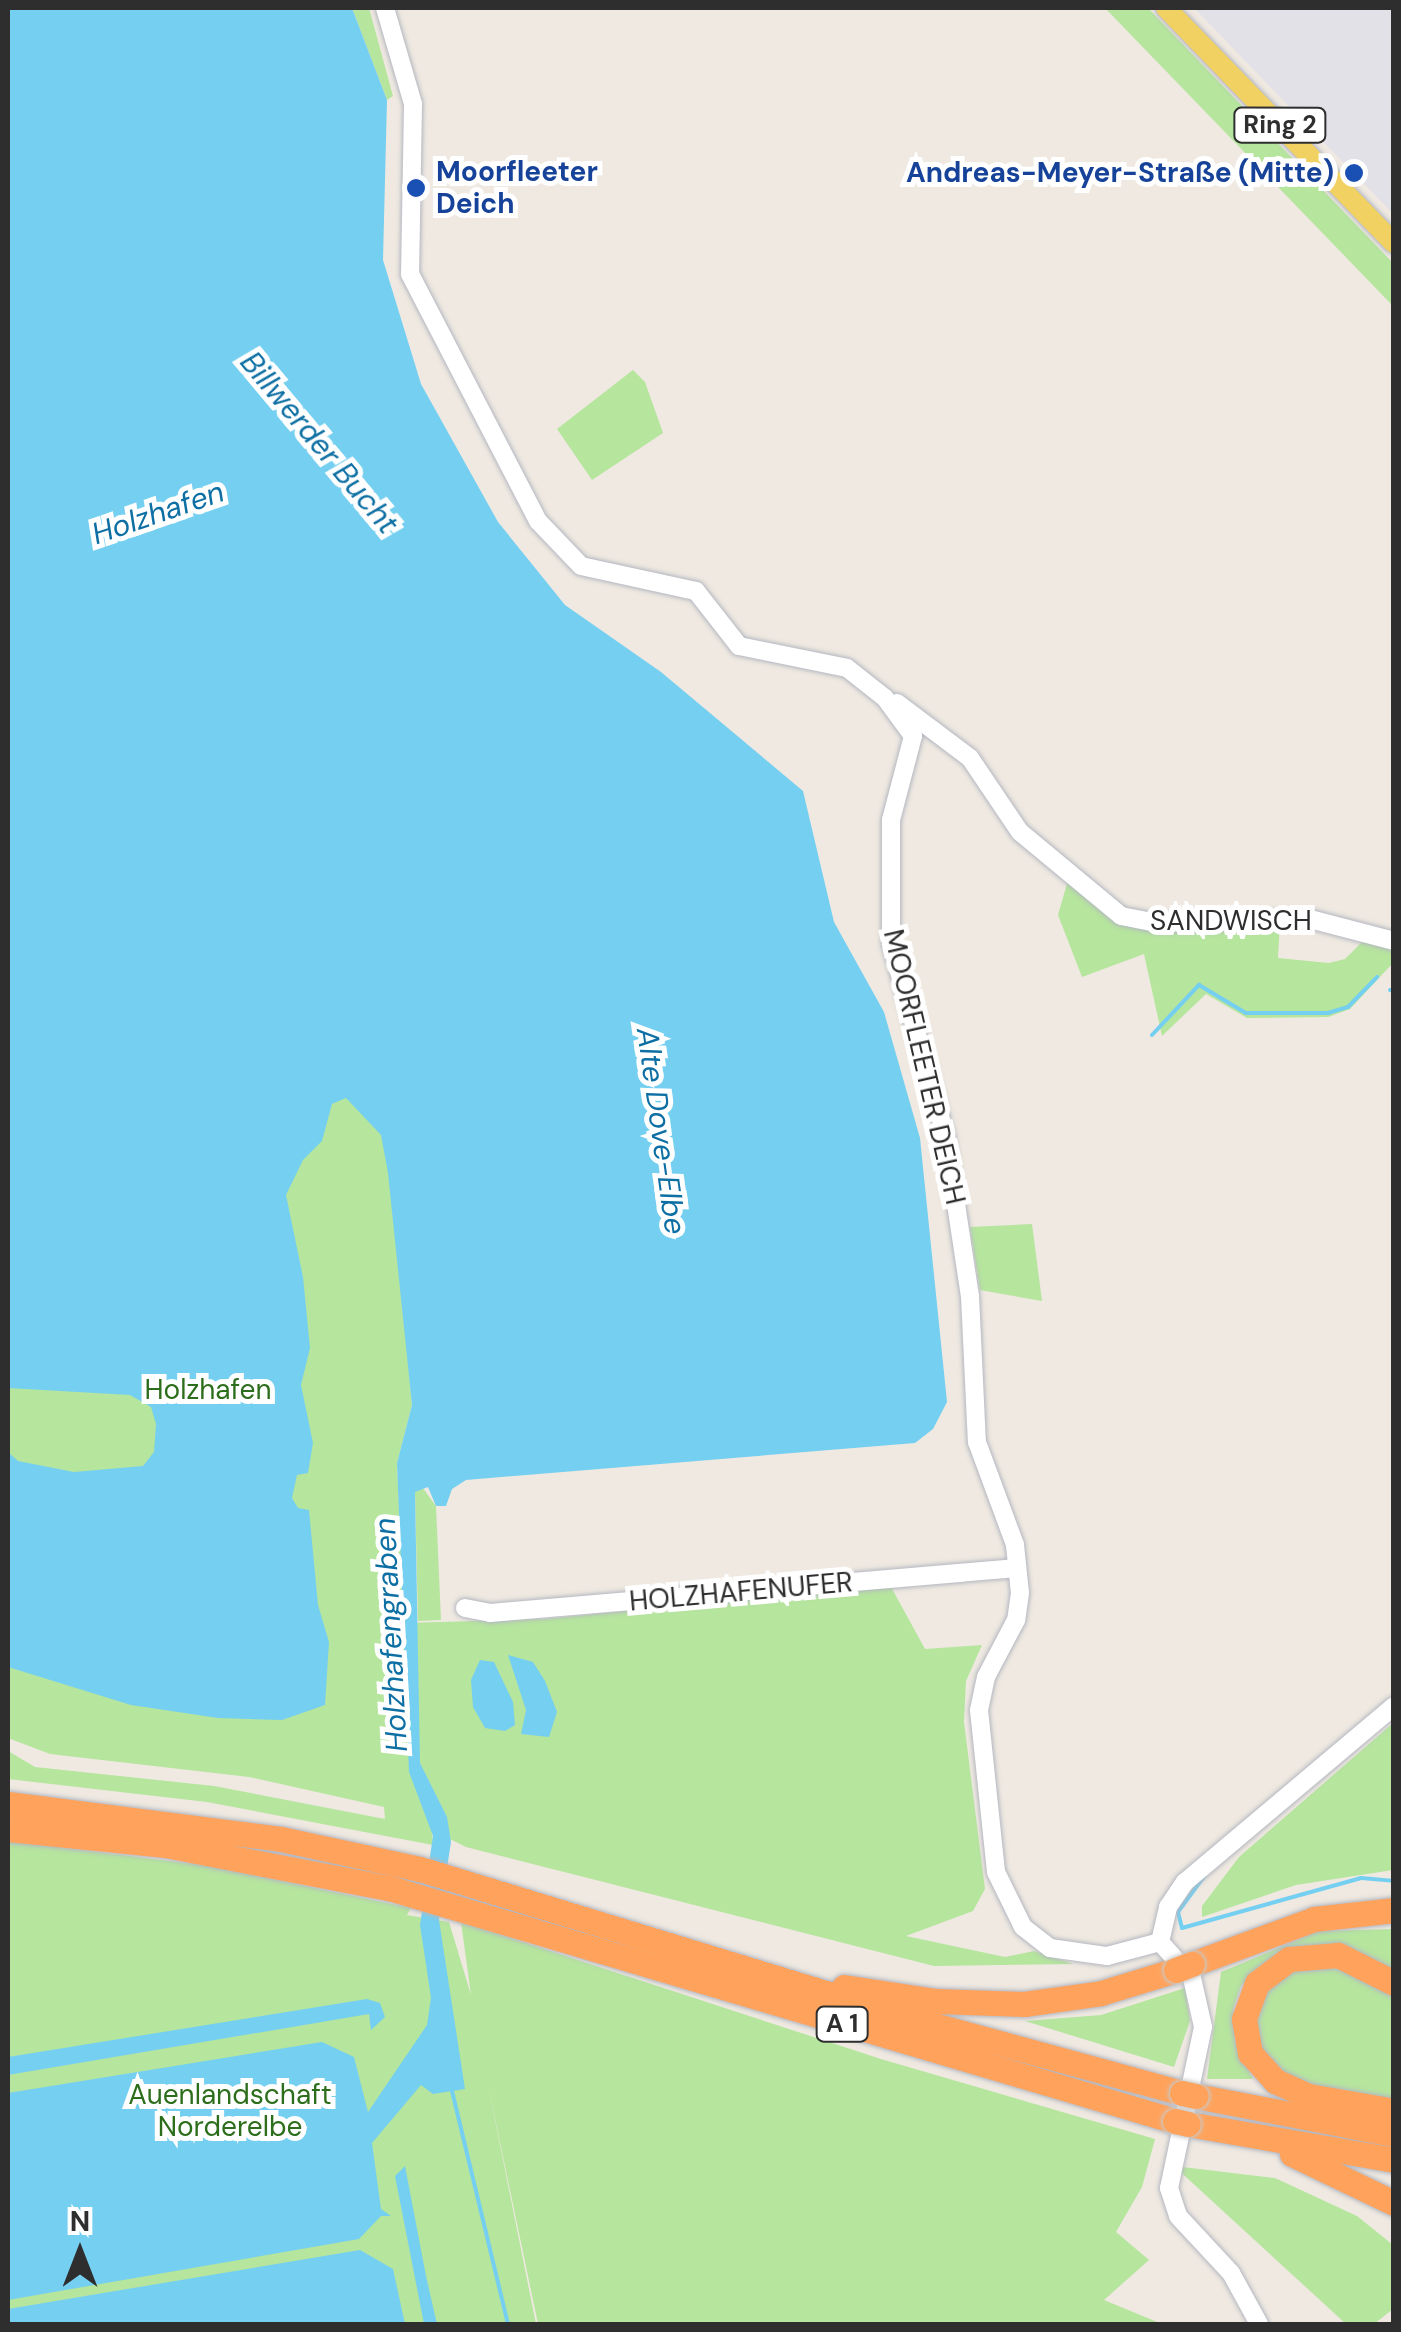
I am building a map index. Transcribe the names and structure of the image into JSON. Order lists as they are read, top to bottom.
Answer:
{
  "streets": {
    "highway": ["A 1"],
    "main road": ["Ring 2"],
    "street": ["SANDWISCH", "MOORFLEETER DEICH", "HOLZHAFENUFER"]
  },
  "crossings": [
    ["MOORFLEETER DEICH", "HOLZHAFENUFER"]
  ],
  "water": [
    "Billwerder Bucht",
    "Holzhafen",
    "Alte Dove-Elbe",
    "Holzhafengraben"
  ],
  "parks": ["Holzhafen", "Auenlandschaft Norderelbe"],
  "places": ["Andreas-Meyer-Straße (Mitte)", "Moorfleeter Deich"],
  "north": "top"
}
